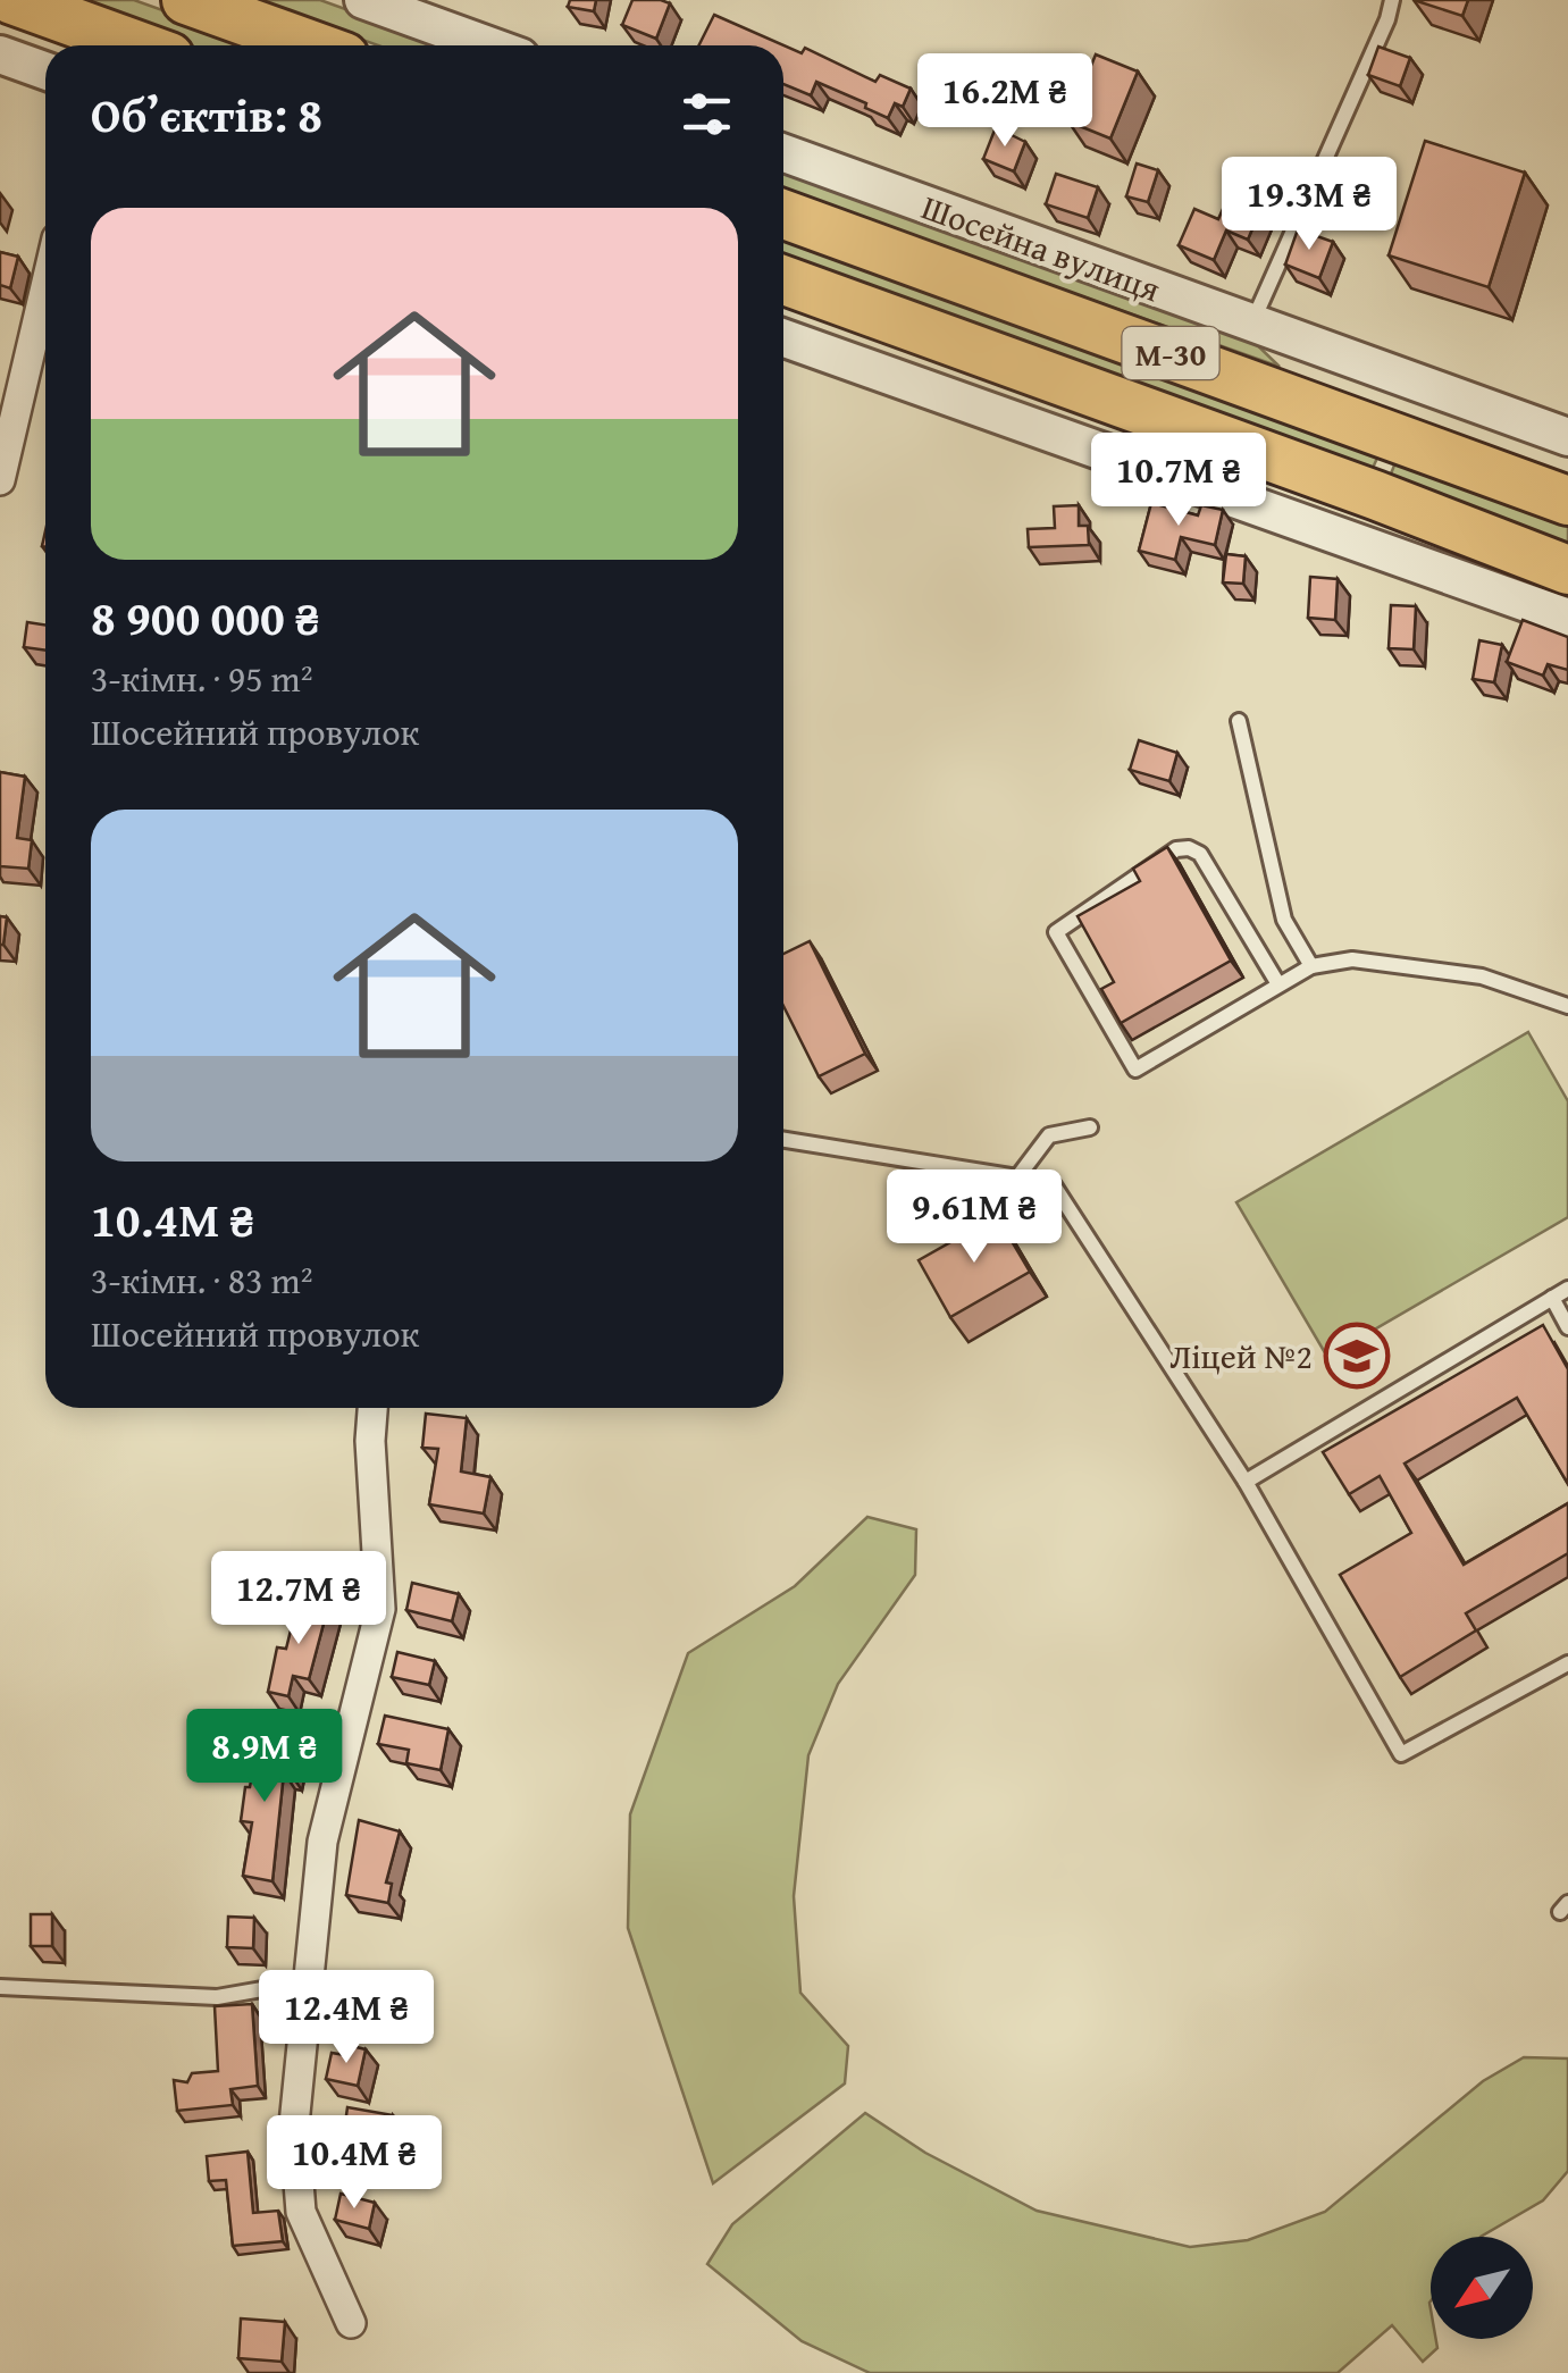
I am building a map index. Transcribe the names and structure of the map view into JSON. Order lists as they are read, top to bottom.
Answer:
{
  "streets": {
    "highway": ["М-30"],
    "street": ["Шосейна вулиця"]
  },
  "places": {
    "school or university": ["Ліцей №2"]
  },
  "north": "bottom left",
  "page": {
    "heading": "Об’єктів: 8",
    "price": [
      "16.2M ₴",
      "19.3M ₴",
      "10.7M ₴",
      "9.61M ₴",
      "12.7M ₴",
      "8.9M ₴",
      "12.4M ₴",
      "10.4M ₴"
    ],
    "list": [
      {
        "name": "8 900 000 ₴",
        "note": "3-кімн. · 95 m² · Шосейний провулок"
      },
      {
        "name": "10.4M ₴",
        "note": "3-кімн. · 83 m² · Шосейний провулок"
      }
    ]
  }
}
